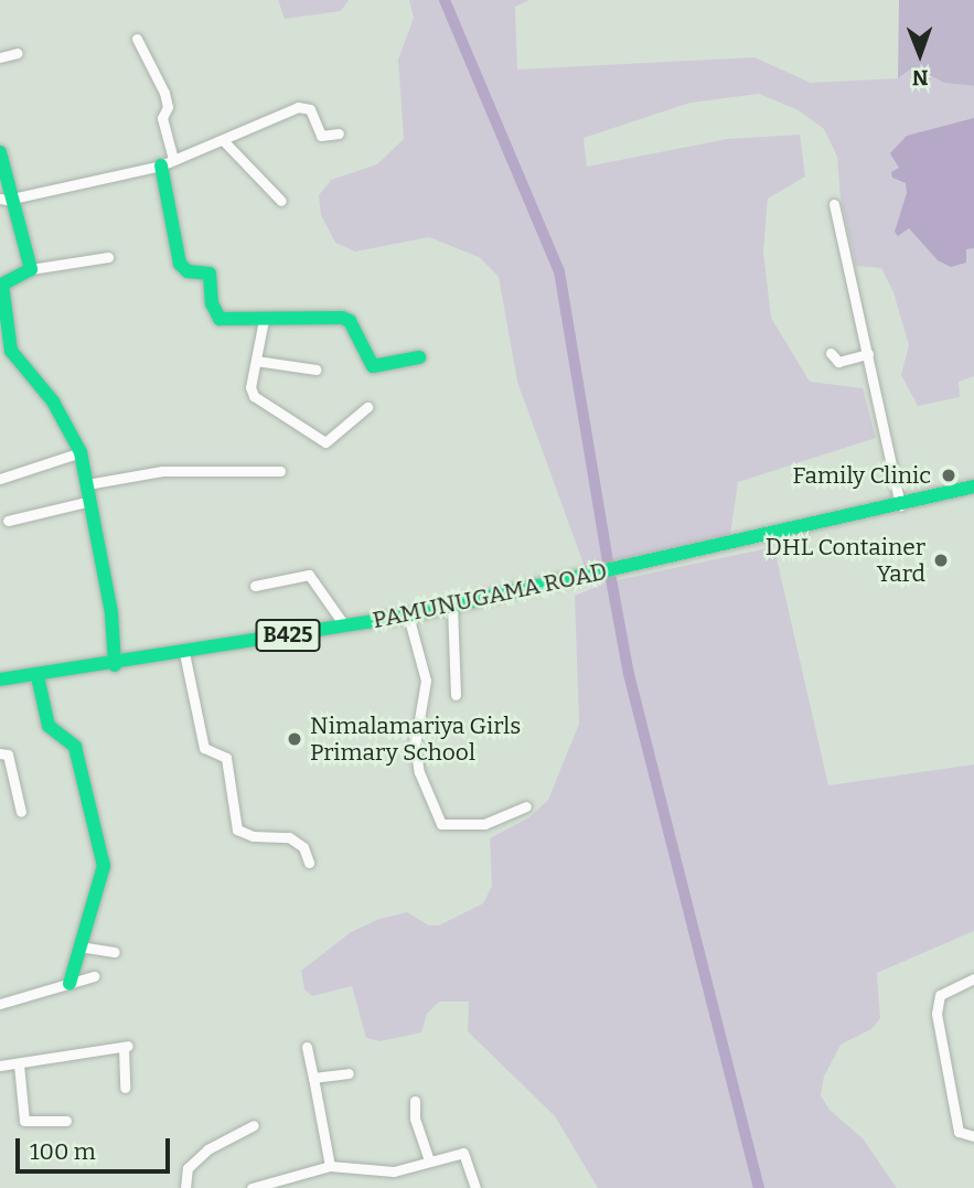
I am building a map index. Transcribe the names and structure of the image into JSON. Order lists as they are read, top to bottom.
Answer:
{
  "streets": {
    "street": ["PAMUNUGAMA ROAD", "B425"]
  },
  "places": ["Family Clinic", "DHL Container Yard", "Nimalamariya Girls Primary School"],
  "scale_bar": "100 m",
  "north": "bottom"
}
